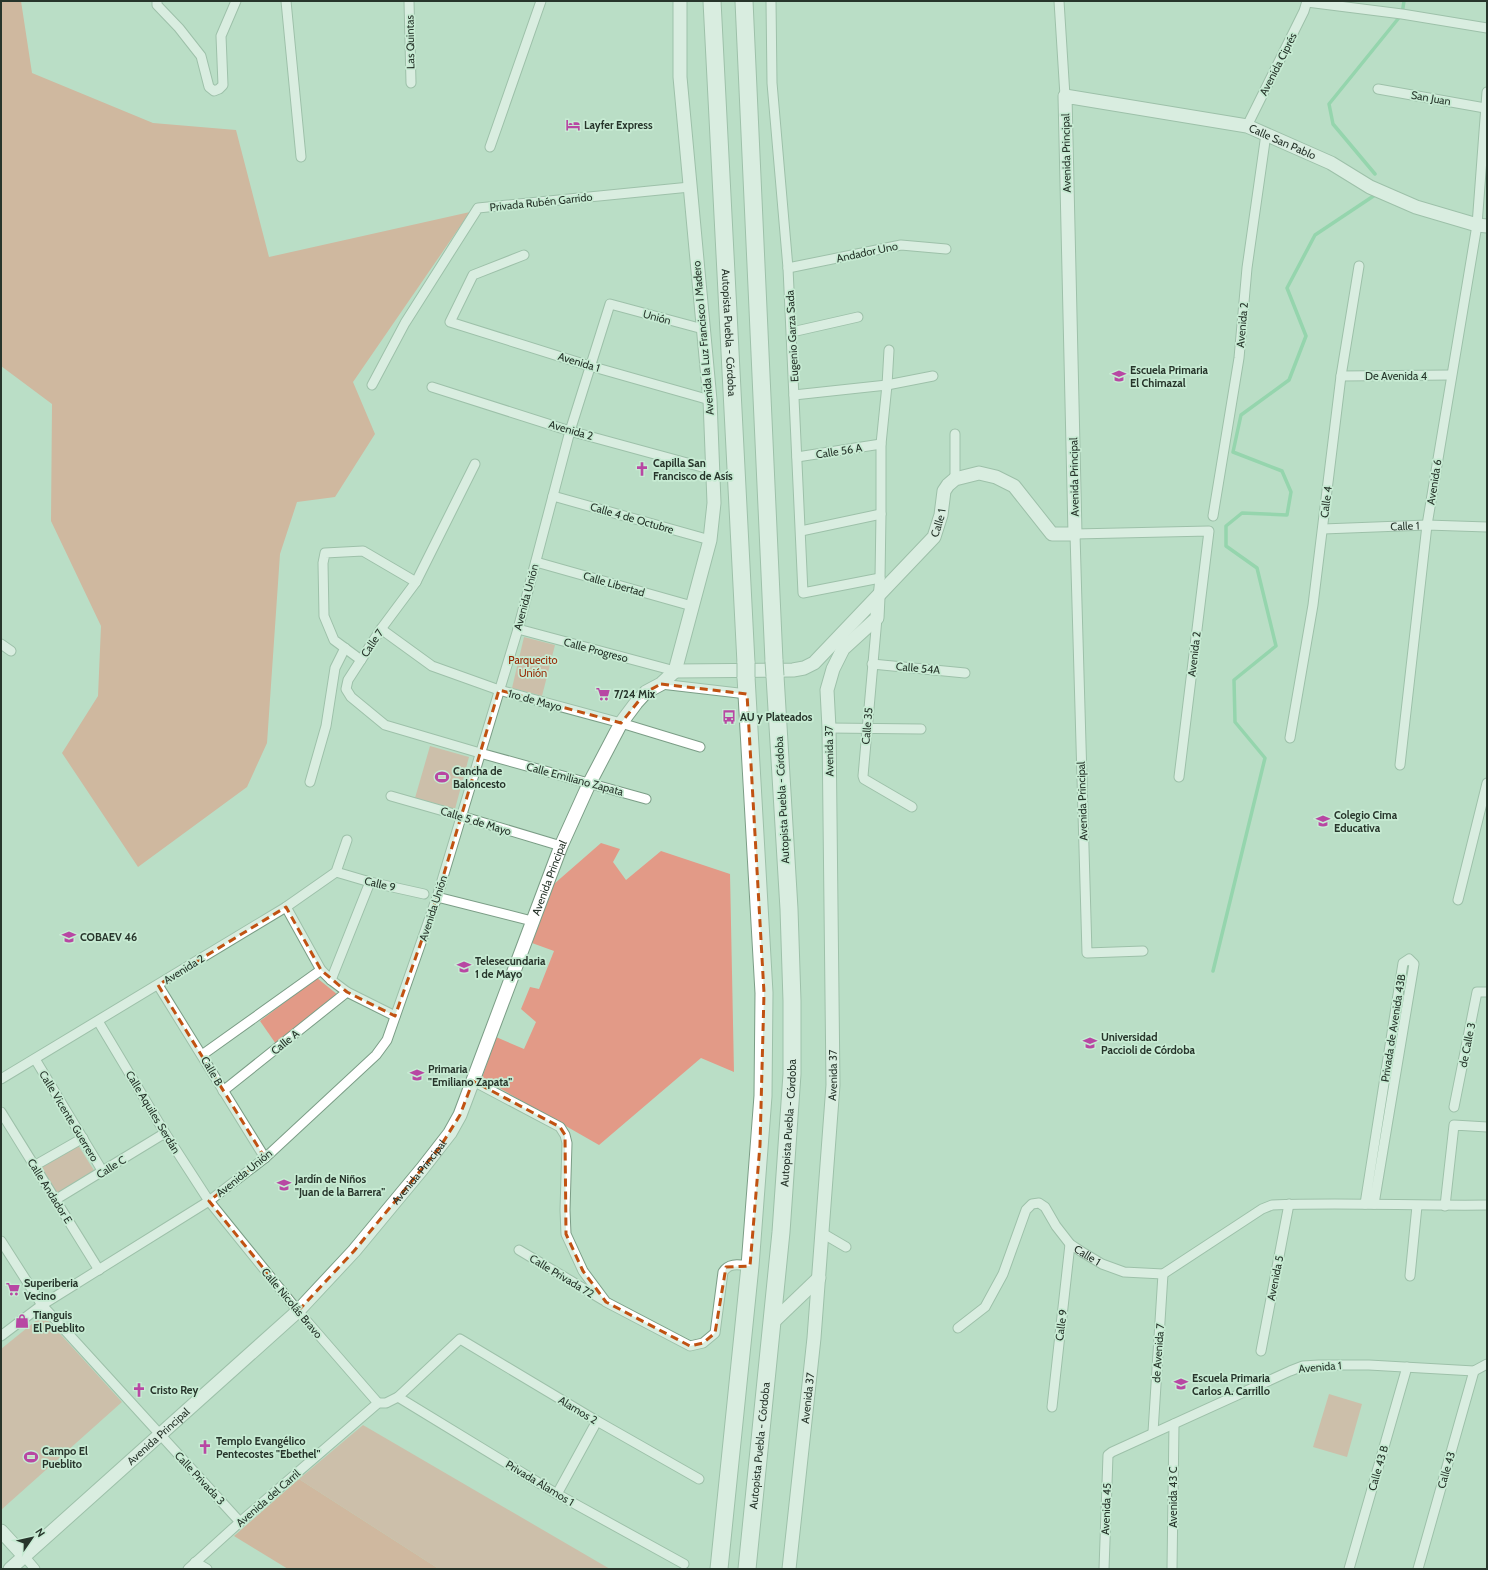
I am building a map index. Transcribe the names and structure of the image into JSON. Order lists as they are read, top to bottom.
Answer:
{
  "streets": {
    "highway": ["Autopista Puebla - Córdoba"],
    "street": [
      "Las Quintas",
      "Avenida Ciprés",
      "San Juan",
      "Calle San Pablo",
      "Avenida Principal",
      "Privada Rubén Garrido",
      "Andador Uno",
      "Unión",
      "Avenida 2",
      "Eugenio Garza Sada",
      "Avenida la Luz Francisco I Madero",
      "Avenida 1",
      "De Avenida 4",
      "Calle 56 A",
      "Avenida 6",
      "Calle 4",
      "Calle 4 de Octubre",
      "Calle 1",
      "Calle Libertad",
      "Avenida Unión",
      "Calle 7",
      "Calle Progreso",
      "Calle 54A",
      "1ro de Mayo",
      "Calle 35",
      "Avenida 37",
      "Calle Emiliano Zapata",
      "Calle 5 de Mayo",
      "Calle 9",
      "Privada de Avenida 43B",
      "Calle A",
      "de Calle 3",
      "Calle B",
      "Calle Aquiles Serdán",
      "Calle Vicente Guerrero",
      "Calle C",
      "Calle Andador E",
      "Calle Privada 72",
      "Avenida 5",
      "Calle Nicolás Bravo",
      "de Avenida 7",
      "Alamos 2",
      "Calle 43 B",
      "Calle 43",
      "Calle Privada 3",
      "Privada Álamos 1",
      "Avenida 43 C",
      "Avenida del Carril",
      "Avenida 45"
    ]
  },
  "crossings": [
    ["Avenida Ciprés", "Calle San Pablo"],
    ["San Juan", "Avenida 6"],
    ["Calle San Pablo", "Avenida Principal"],
    ["Calle San Pablo", "Avenida 2"],
    ["Calle San Pablo", "Avenida 6"],
    ["Avenida Principal", "Avenida 2"],
    ["Avenida Principal", "Avenida la Luz Francisco I Madero"],
    ["Avenida Principal", "Calle 1"],
    ["Avenida Principal", "Calle Progreso"],
    ["Avenida Principal", "1ro de Mayo"],
    ["Avenida Principal", "Calle Emiliano Zapata"],
    ["Avenida Principal", "Calle 5 de Mayo"],
    ["Avenida Principal", "Calle Nicolás Bravo"],
    ["Avenida Principal", "Calle Privada 3"],
    ["Privada Rubén Garrido", "Avenida la Luz Francisco I Madero"],
    ["Andador Uno", "Eugenio Garza Sada"],
    ["Unión", "Avenida la Luz Francisco I Madero"],
    ["Unión", "Avenida Unión"],
    ["Avenida 2", "Avenida la Luz Francisco I Madero"],
    ["Avenida 2", "Avenida Unión"],
    ["Avenida 2", "Calle 9"],
    ["Avenida 2", "Calle B"],
    ["Avenida 2", "Calle Aquiles Serdán"],
    ["Avenida 2", "Calle Vicente Guerrero"],
    ["Autopista Puebla - Córdoba", "Calle Privada 72"],
    ["Eugenio Garza Sada", "Calle 56 A"],
    ["Avenida la Luz Francisco I Madero", "Avenida 1"],
    ["Avenida la Luz Francisco I Madero", "Calle 4 de Octubre"],
    ["Avenida la Luz Francisco I Madero", "Calle 1"],
    ["Avenida la Luz Francisco I Madero", "Calle Libertad"],
    ["Avenida la Luz Francisco I Madero", "Calle Progreso"],
    ["Avenida 1", "Avenida Unión"],
    ["Avenida 1", "de Avenida 7"],
    ["Avenida 1", "Calle 43 B"],
    ["Avenida 1", "Calle 43"],
    ["Avenida 1", "Avenida 43 C"],
    ["Avenida 1", "Avenida 45"],
    ["De Avenida 4", "Avenida 6"],
    ["De Avenida 4", "Calle 4"],
    ["Avenida 6", "Calle 1"],
    ["Calle 4", "Calle 1"],
    ["Calle 4 de Octubre", "Avenida Unión"],
    ["Calle 1", "Calle Progreso"],
    ["Calle 1", "Calle 9"],
    ["Calle 1", "de Avenida 7"],
    ["Calle Libertad", "Avenida Unión"],
    ["Avenida Unión", "Calle 7"],
    ["Avenida Unión", "Calle Progreso"],
    ["Avenida Unión", "1ro de Mayo"],
    ["Avenida Unión", "Calle Emiliano Zapata"],
    ["Avenida Unión", "Calle 5 de Mayo"],
    ["Avenida Unión", "Calle B"],
    ["Avenida Unión", "Calle Aquiles Serdán"],
    ["Avenida Unión", "Calle Andador E"],
    ["Avenida Unión", "Calle Nicolás Bravo"],
    ["Avenida Unión", "Calle Privada 3"],
    ["Calle 7", "1ro de Mayo"],
    ["Calle 7", "Calle Emiliano Zapata"],
    ["Calle 54A", "Calle 35"],
    ["Calle 35", "Avenida 37"],
    ["Calle A", "Calle B"],
    ["Calle Aquiles Serdán", "Calle C"],
    ["Calle Aquiles Serdán", "Calle Nicolás Bravo"],
    ["Calle Vicente Guerrero", "Calle C"],
    ["Calle C", "Calle Andador E"],
    ["Calle Nicolás Bravo", "Avenida del Carril"],
    ["Alamos 2", "Avenida del Carril"],
    ["Calle Privada 3", "Avenida del Carril"],
    ["Privada Álamos 1", "Avenida del Carril"]
  ],
  "parks": ["Parquecito Unión"],
  "places": {
    "hotel": ["Layfer Express"],
    "school or university": [
      "Escuela Primaria El Chimazal",
      "Colegio Cima Educativa",
      "COBAEV 46",
      "Telesecundaria 1 de Mayo",
      "Universidad Paccioli de Córdoba",
      "Primaria \"Emiliano Zapata\"",
      "Jardín de Niños \"Juan de la Barrera\"",
      "Escuela Primaria Carlos A. Carrillo"
    ],
    "church": ["Capilla San Francisco de Asís", "Cristo Rey", "Templo Evangélico Pentecostes \"Ebethel\""],
    "supermarket": ["7/24 Mix", "Superiberia Vecino"],
    "bus stop": ["AU y Plateados"],
    "sports": ["Cancha de Baloncesto", "Campo El Pueblito"],
    "shop": ["Tianguis El Pueblito"]
  },
  "north": "top right"
}
